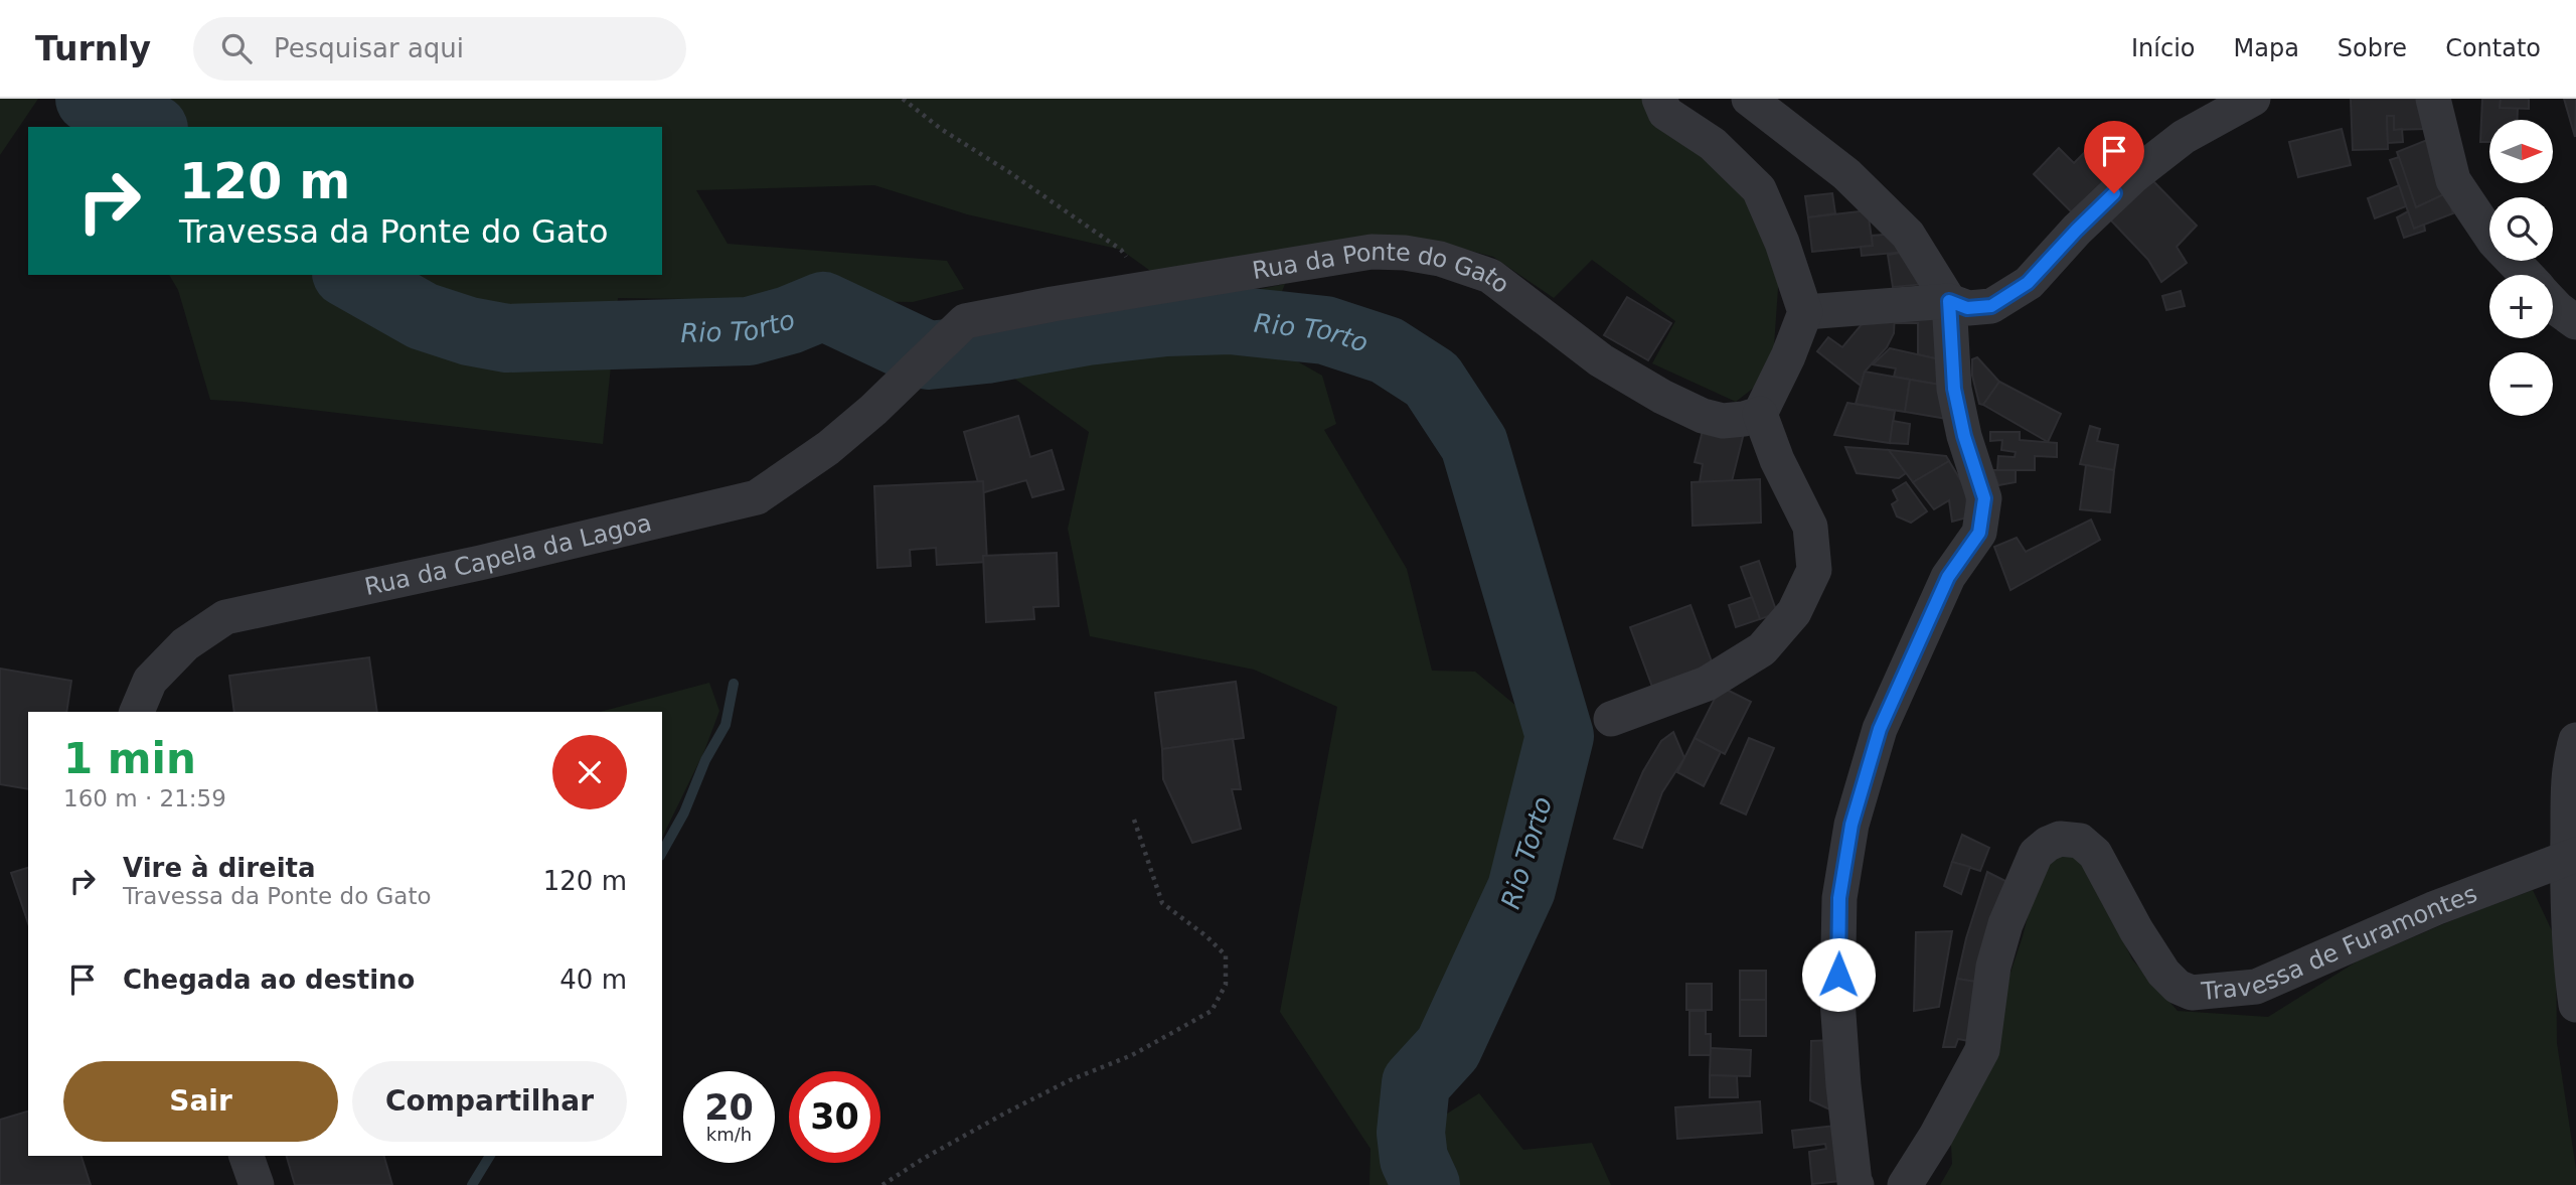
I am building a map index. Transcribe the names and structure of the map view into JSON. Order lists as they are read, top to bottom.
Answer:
{
  "streets": {
    "street": ["Rua da Ponte do Gato", "Rua da Capela da Lagoa", "Travessa de Furamontes"]
  },
  "crossings": [
    ["Rua da Ponte do Gato", "Rua da Capela da Lagoa"]
  ],
  "water": ["Rio Torto"],
  "north": "right",
  "page": {
    "header": "Turnly",
    "search": "Pesquisar aqui",
    "nav": [
      "Início",
      "Mapa",
      "Sobre",
      "Contato"
    ],
    "map_buttons": ["+", "−"],
    "turn": ["120 m", "Travessa da Ponte do Gato"],
    "heading": ["1 min", "160 m · 21:59"],
    "list": [
      {
        "name": "Vire à direita",
        "note": "Travessa da Ponte do Gato",
        "value": "120 m"
      },
      {
        "name": "Chegada ao destino",
        "value": "40 m"
      }
    ],
    "buttons": ["Sair", "Compartilhar"],
    "speed": "20 km/h",
    "limit": "30"
  }
}
